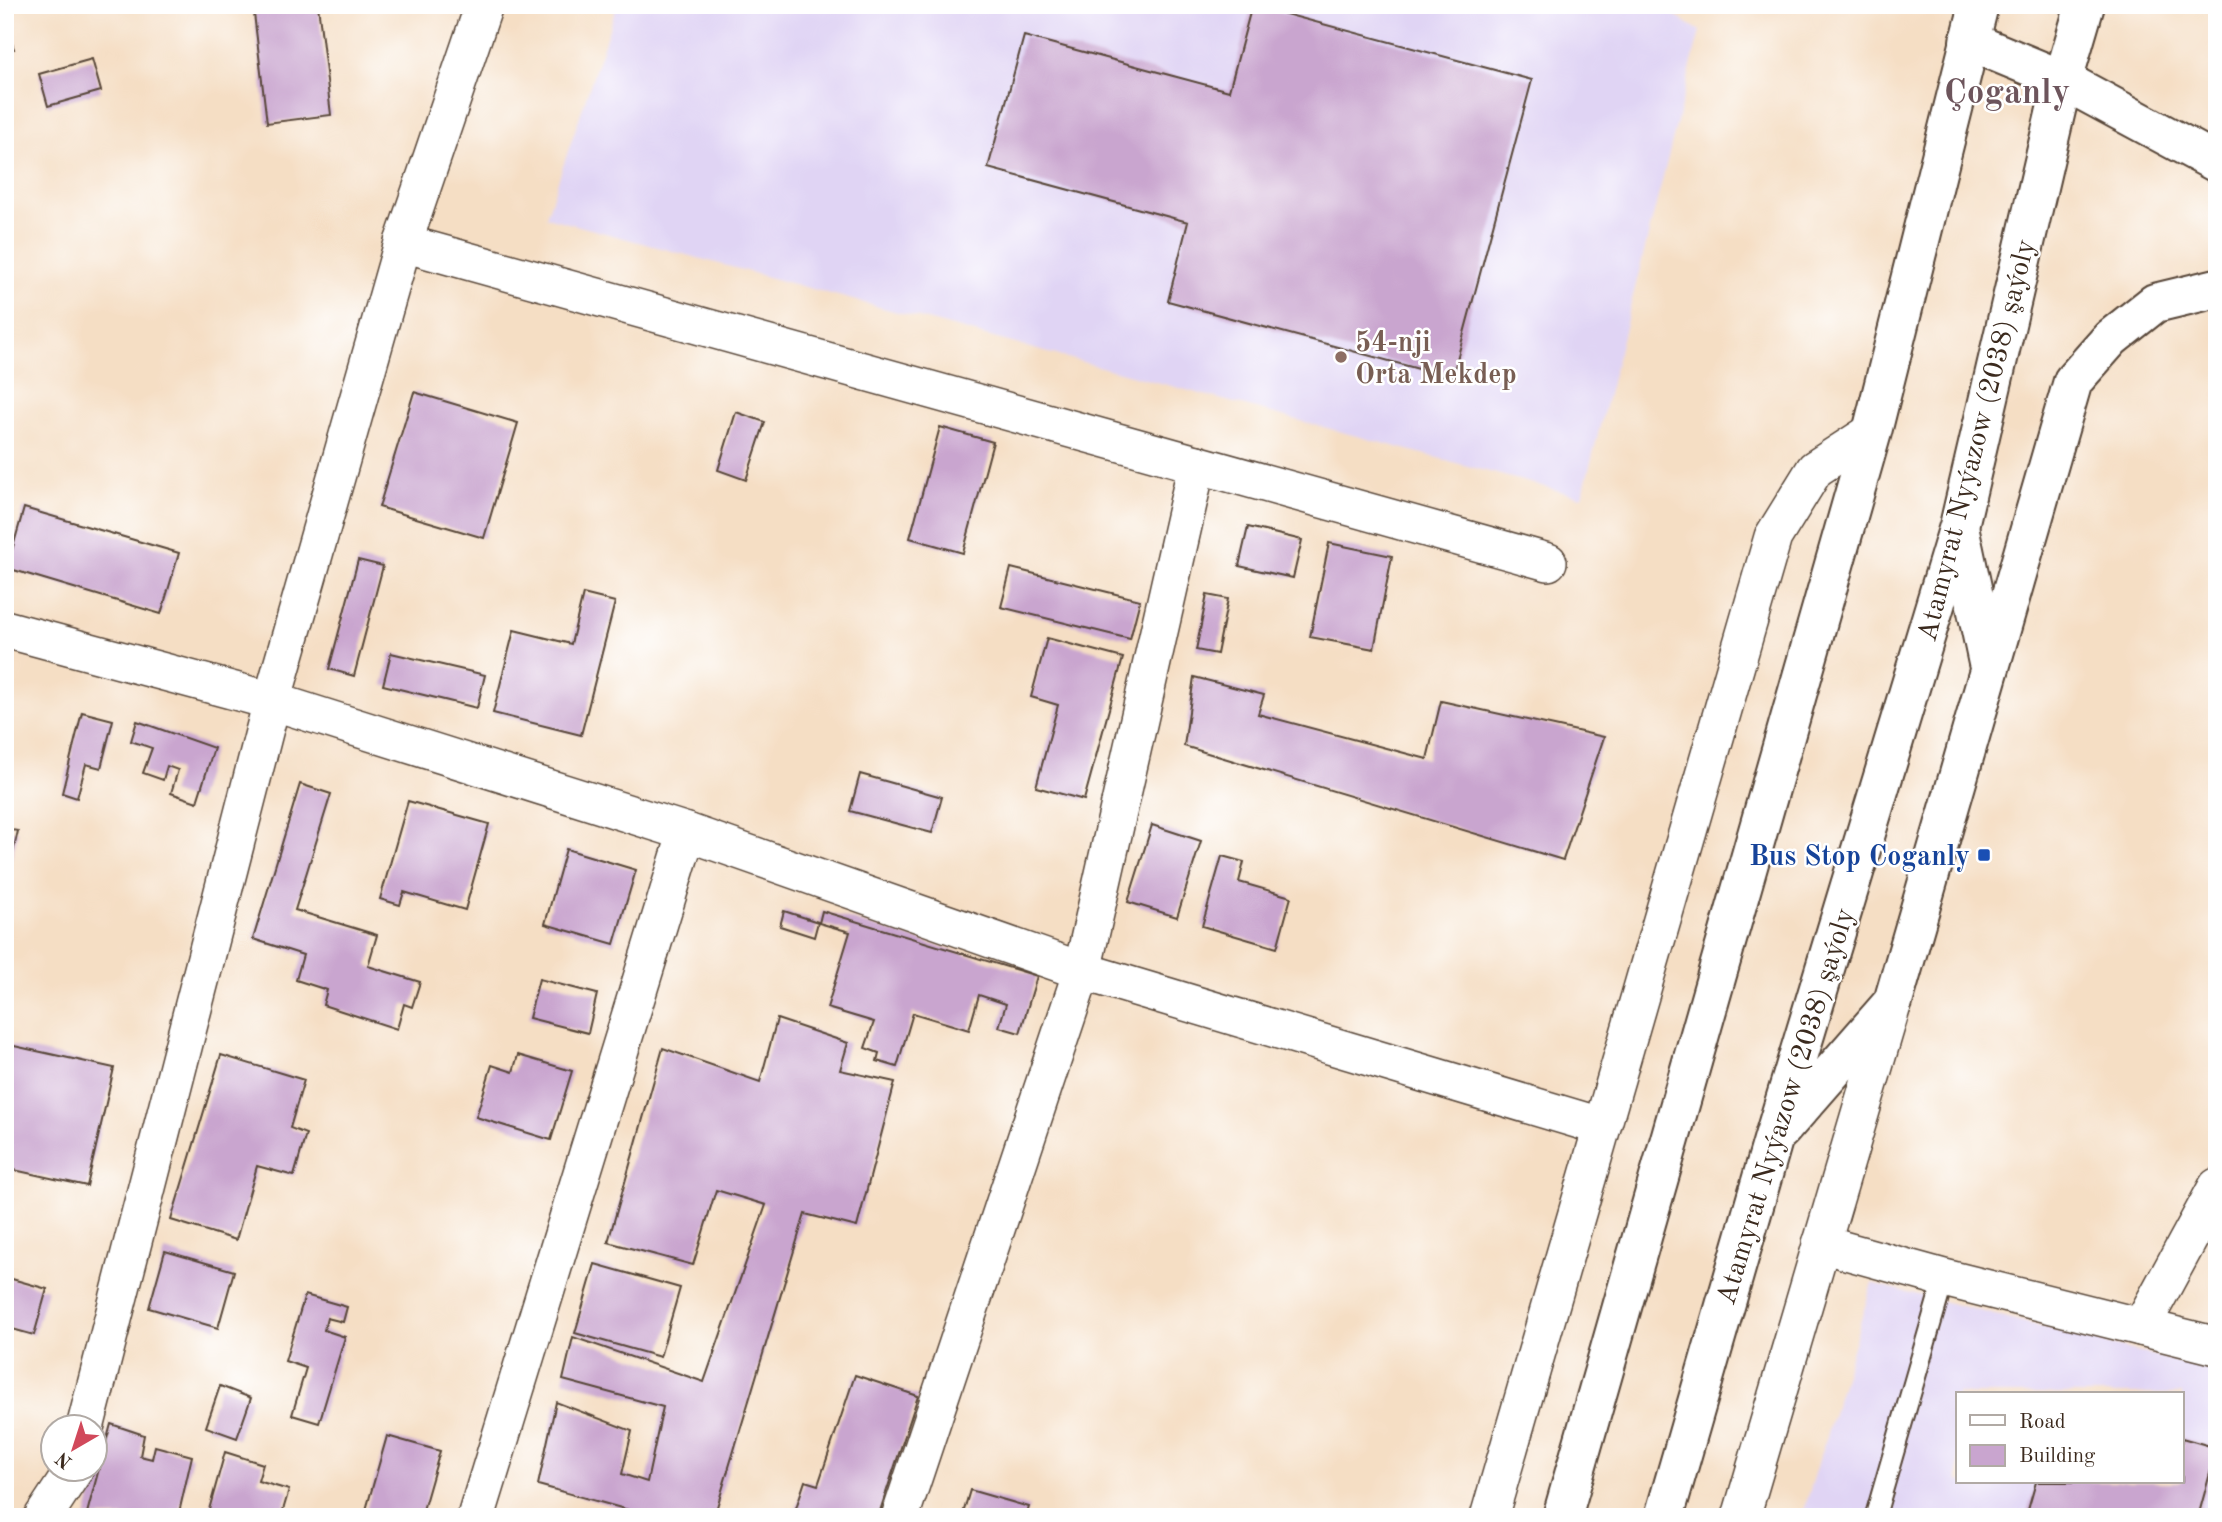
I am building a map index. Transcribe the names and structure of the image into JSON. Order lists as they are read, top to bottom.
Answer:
{
  "streets": {
    "main road": ["Atamyrat Nyýazow (2038) şaýoly"]
  },
  "districts": ["Çoganly"],
  "places": {
    "other": ["54-nji Orta Mekdep"],
    "transit": ["Bus Stop Coganly"]
  },
  "legend": ["Road", "Building"],
  "north": "bottom left"
}
